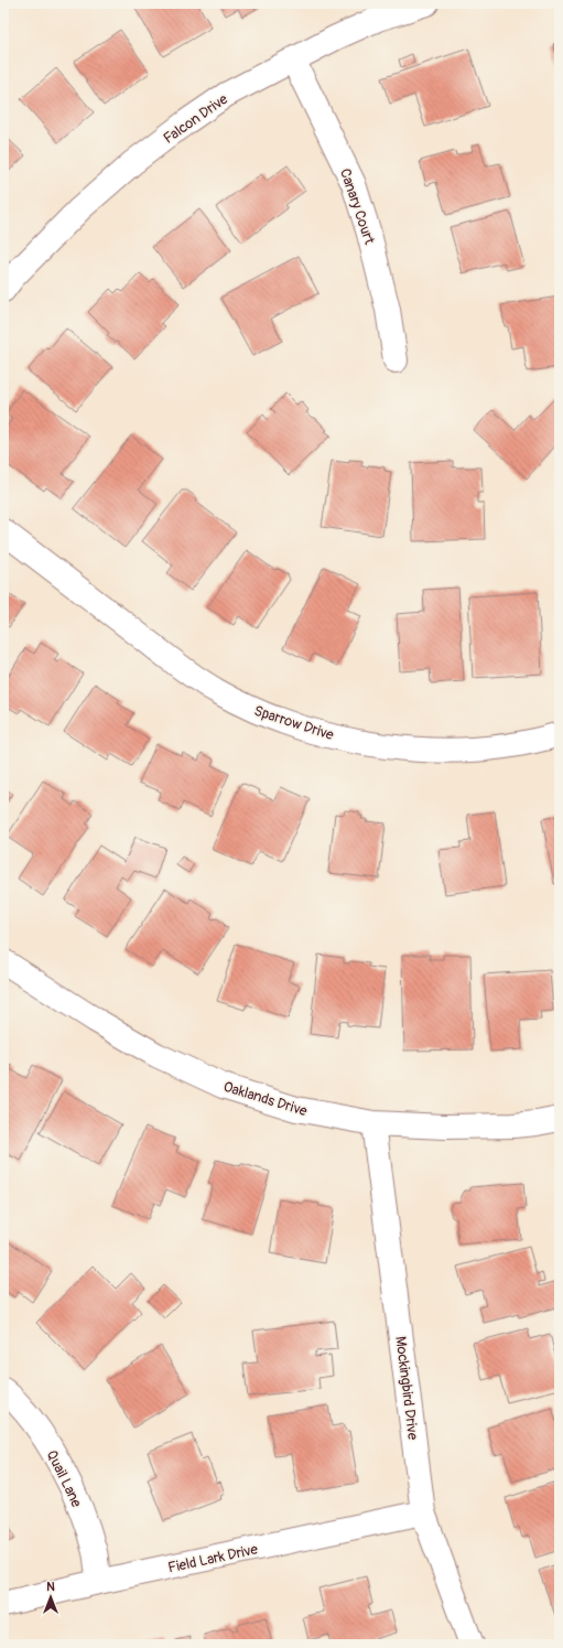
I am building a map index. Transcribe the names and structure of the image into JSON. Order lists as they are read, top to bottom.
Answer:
{
  "streets": {
    "street": [
      "Falcon Drive",
      "Canary Court",
      "Sparrow Drive",
      "Oaklands Drive",
      "Mockingbird Drive",
      "Quail Lane",
      "Field Lark Drive"
    ]
  },
  "crossings": [
    ["Falcon Drive", "Canary Court"],
    ["Oaklands Drive", "Mockingbird Drive"],
    ["Mockingbird Drive", "Field Lark Drive"],
    ["Quail Lane", "Field Lark Drive"]
  ],
  "north": "top"
}
